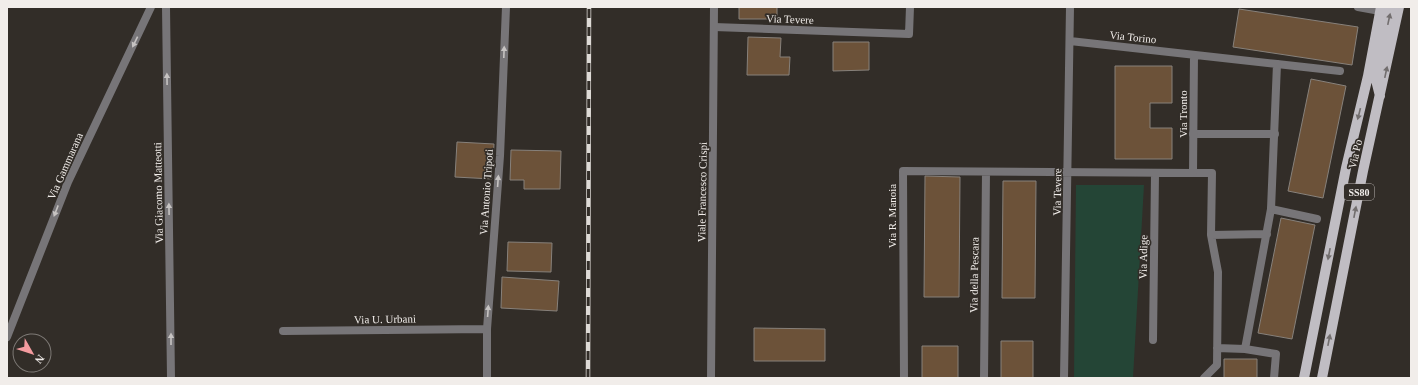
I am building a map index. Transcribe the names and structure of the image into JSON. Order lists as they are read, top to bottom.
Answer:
{
  "streets": {
    "main road": ["Via Po", "SS80"],
    "street": [
      "Via Tevere",
      "Via Torino",
      "Via Tronto",
      "Via Gammarana",
      "Via Antonio Tripoti",
      "Viale Francesco Crispi",
      "Via Giacomo Matteotti",
      "Via R. Manoia",
      "Via Adige",
      "Via della Pescara",
      "Via U. Urbani"
    ]
  },
  "crossings": [
    ["Via Tevere", "Via Torino"],
    ["Via Tevere", "Viale Francesco Crispi"],
    ["Via Tevere", "Via R. Manoia"],
    ["Via Torino", "Via Tronto"],
    ["Via Tronto", "Via R. Manoia"],
    ["Via Antonio Tripoti", "Via U. Urbani"],
    ["Via R. Manoia", "Via Adige"],
    ["Via R. Manoia", "Via della Pescara"]
  ],
  "one_way": ["Via Gammarana", "Via Antonio Tripoti", "Via Giacomo Matteotti"],
  "north": "bottom right"
}
